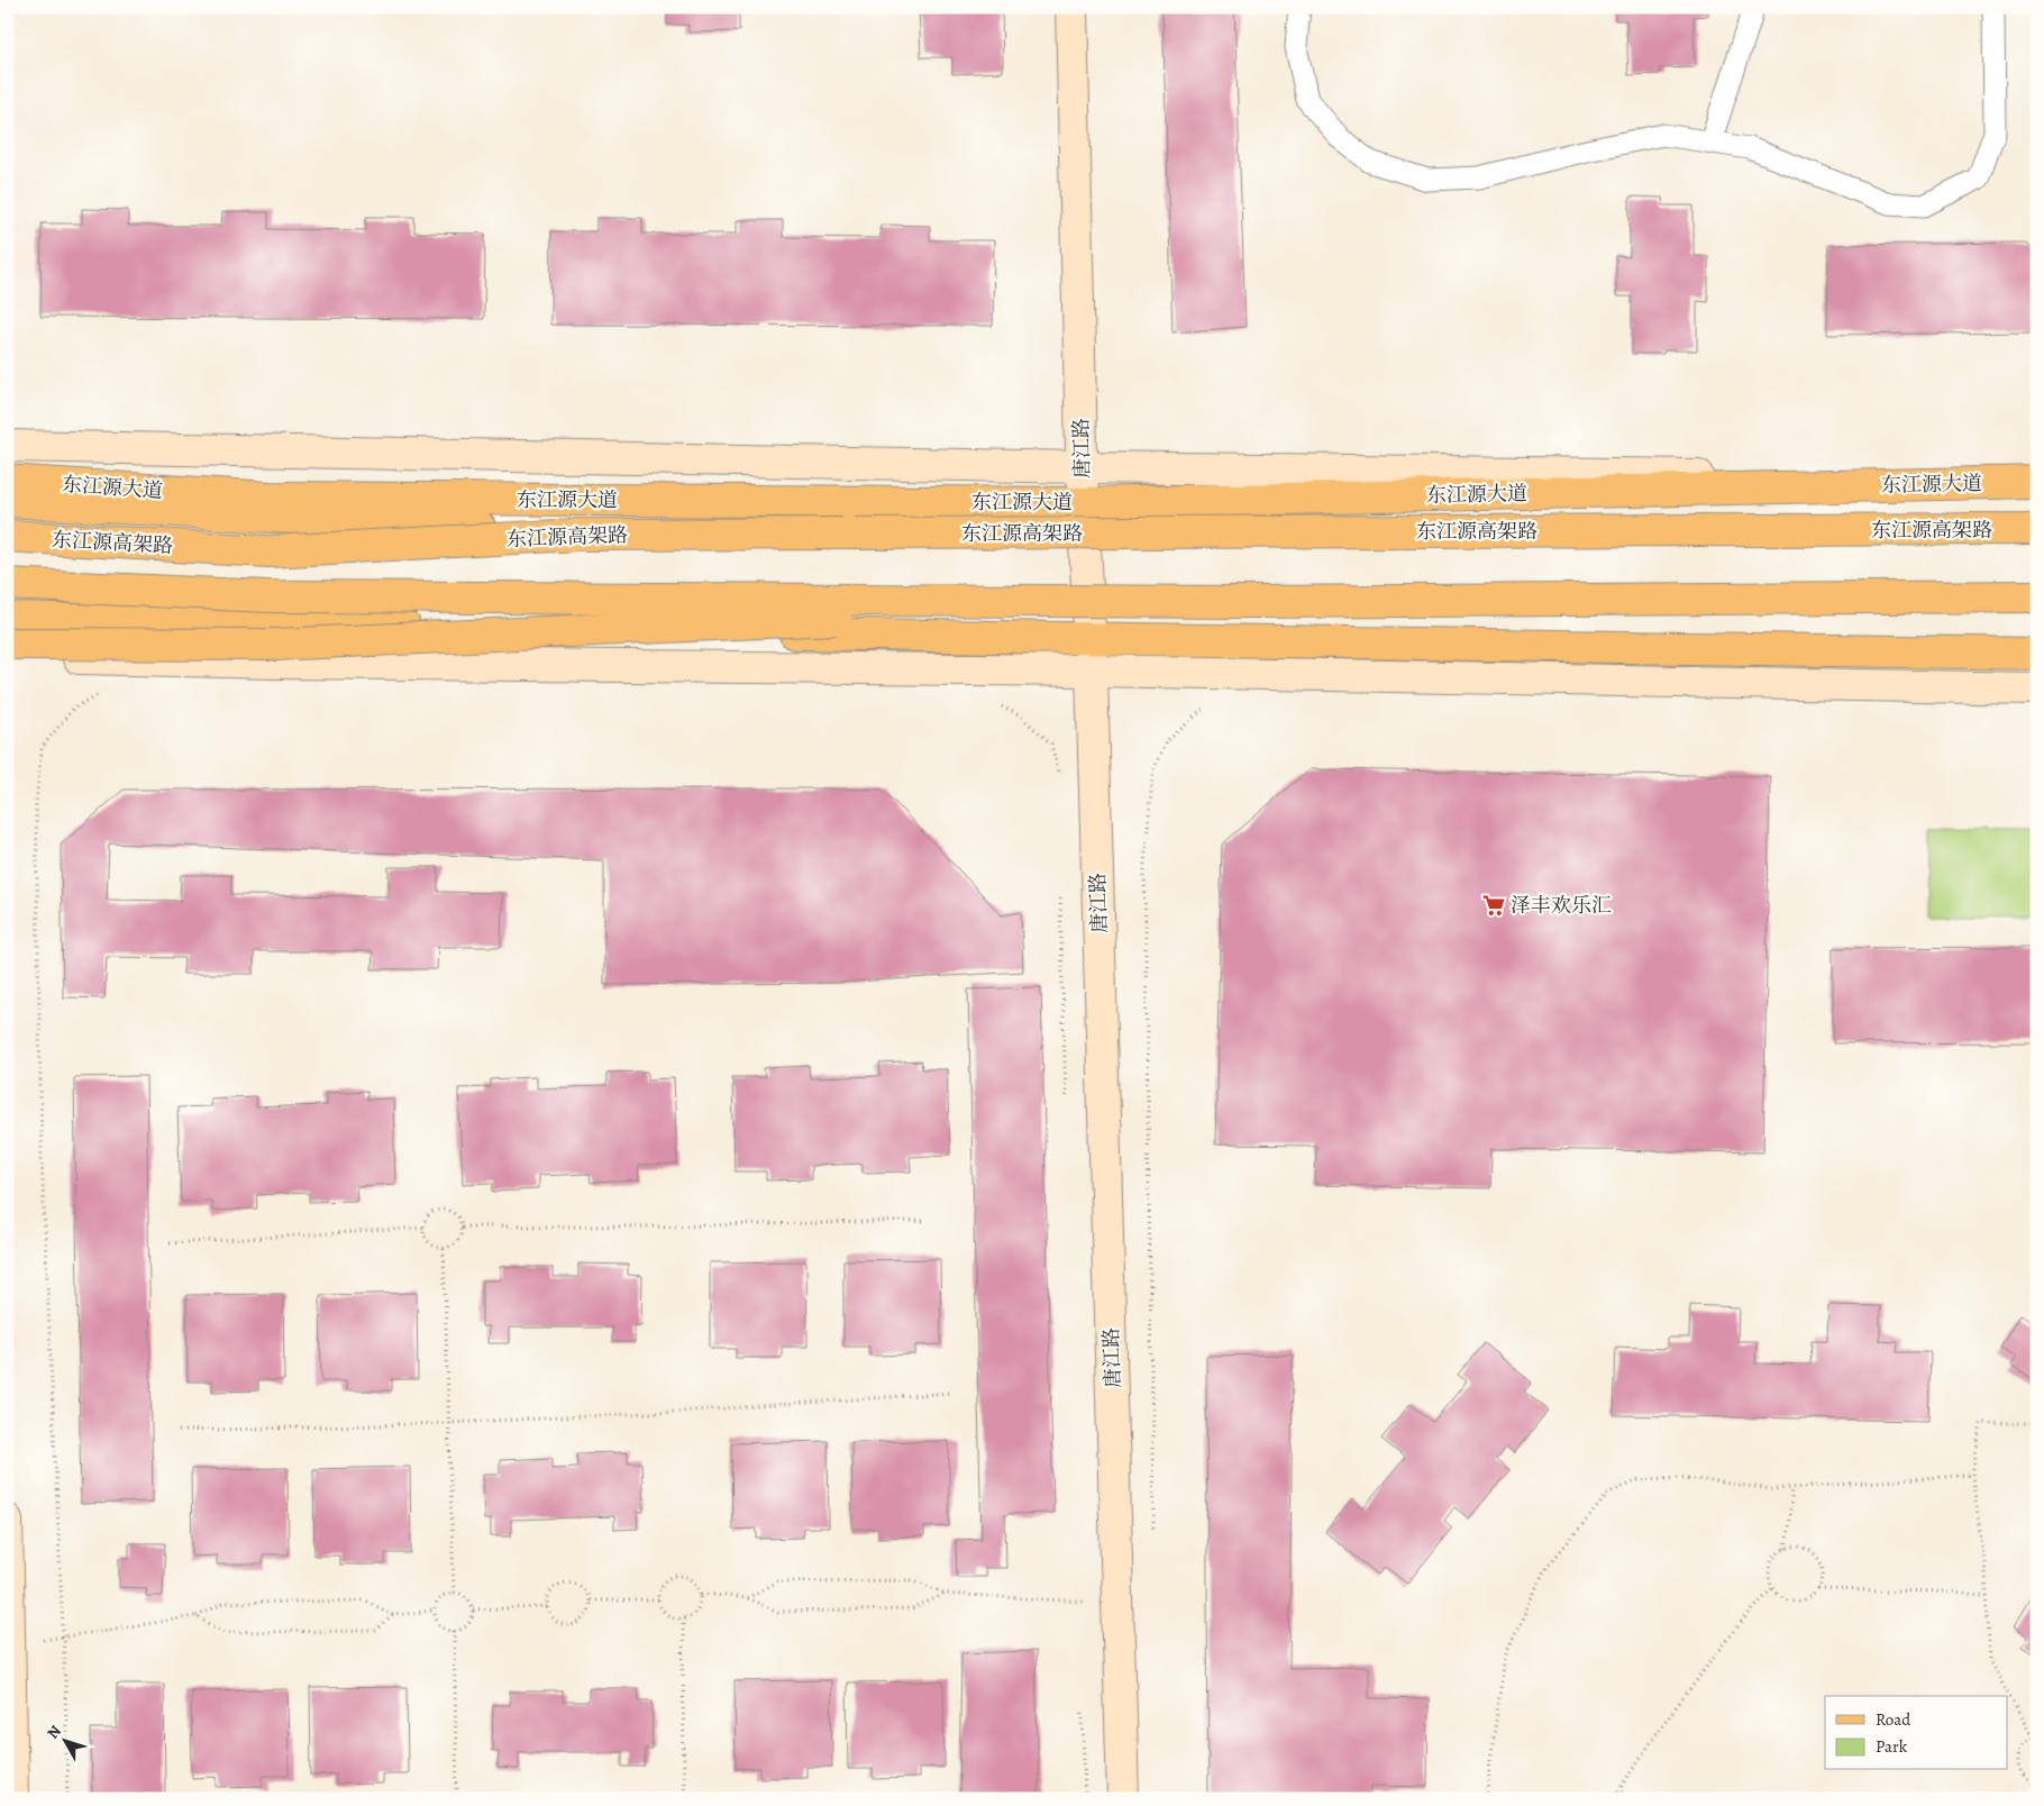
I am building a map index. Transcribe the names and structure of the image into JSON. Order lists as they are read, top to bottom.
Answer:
{
  "streets": {
    "main road": ["东江源大道", "东江源高架路"],
    "street": ["唐江路"]
  },
  "crossings": [
    ["唐江路", "东江源大道"]
  ],
  "places": {
    "supermarket": ["泽丰欢乐汇"]
  },
  "legend": ["Road", "Park"],
  "north": "top left"
}
